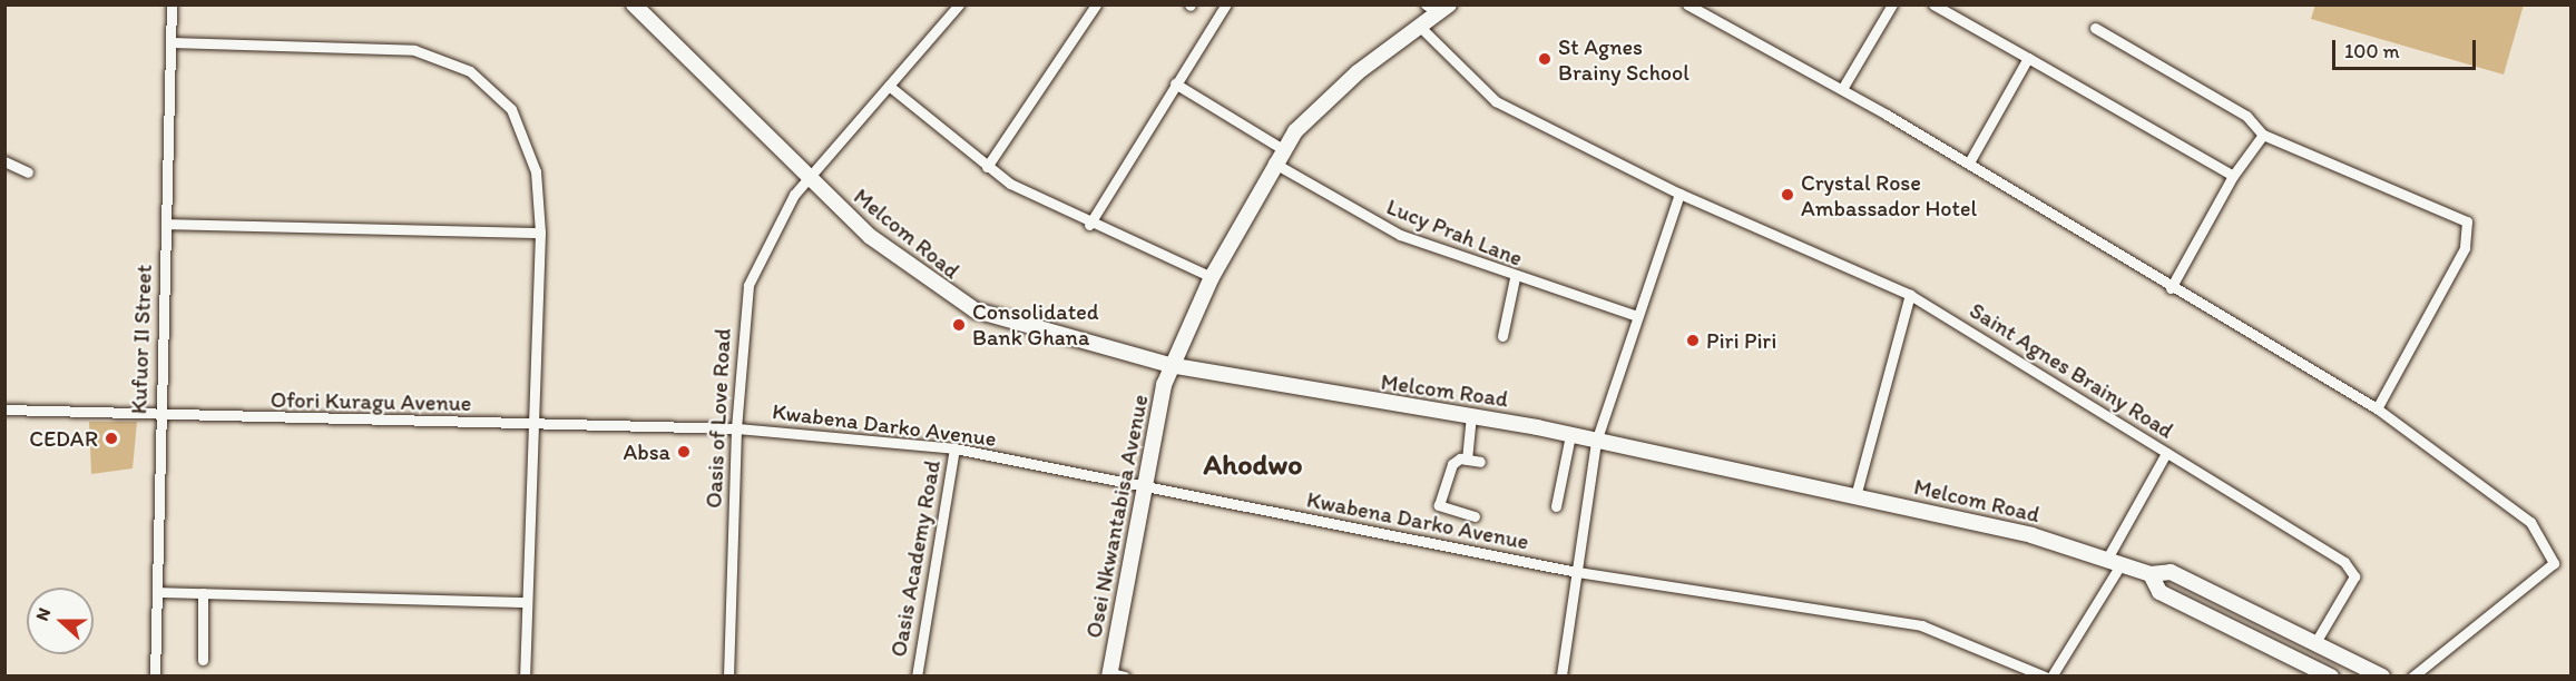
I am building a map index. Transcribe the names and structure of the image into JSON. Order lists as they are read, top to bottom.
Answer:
{
  "streets": {
    "main road": ["Melcom Road", "Osei Nkwantabisa Avenue"],
    "street": [
      "Lucy Prah Lane",
      "Kufuor II Street",
      "Saint Agnes Brainy Road",
      "Ofori Kuragu Avenue",
      "Oasis of Love Road",
      "Kwabena Darko Avenue",
      "Oasis Academy Road"
    ]
  },
  "crossings": [
    ["Lucy Prah Lane", "Osei Nkwantabisa Avenue"],
    ["Melcom Road", "Oasis of Love Road"],
    ["Melcom Road", "Osei Nkwantabisa Avenue"],
    ["Kufuor II Street", "Ofori Kuragu Avenue"],
    ["Saint Agnes Brainy Road", "Osei Nkwantabisa Avenue"],
    ["Ofori Kuragu Avenue", "Oasis of Love Road"],
    ["Ofori Kuragu Avenue", "Kwabena Darko Avenue"],
    ["Oasis of Love Road", "Kwabena Darko Avenue"],
    ["Kwabena Darko Avenue", "Osei Nkwantabisa Avenue"],
    ["Kwabena Darko Avenue", "Oasis Academy Road"]
  ],
  "districts": ["Ahodwo"],
  "places": [
    "St Agnes Brainy School",
    "Crystal Rose Ambassador Hotel",
    "Consolidated Bank Ghana",
    "Piri Piri",
    "CEDAR",
    "Absa"
  ],
  "scale_bar": "100 m",
  "north": "left"
}
